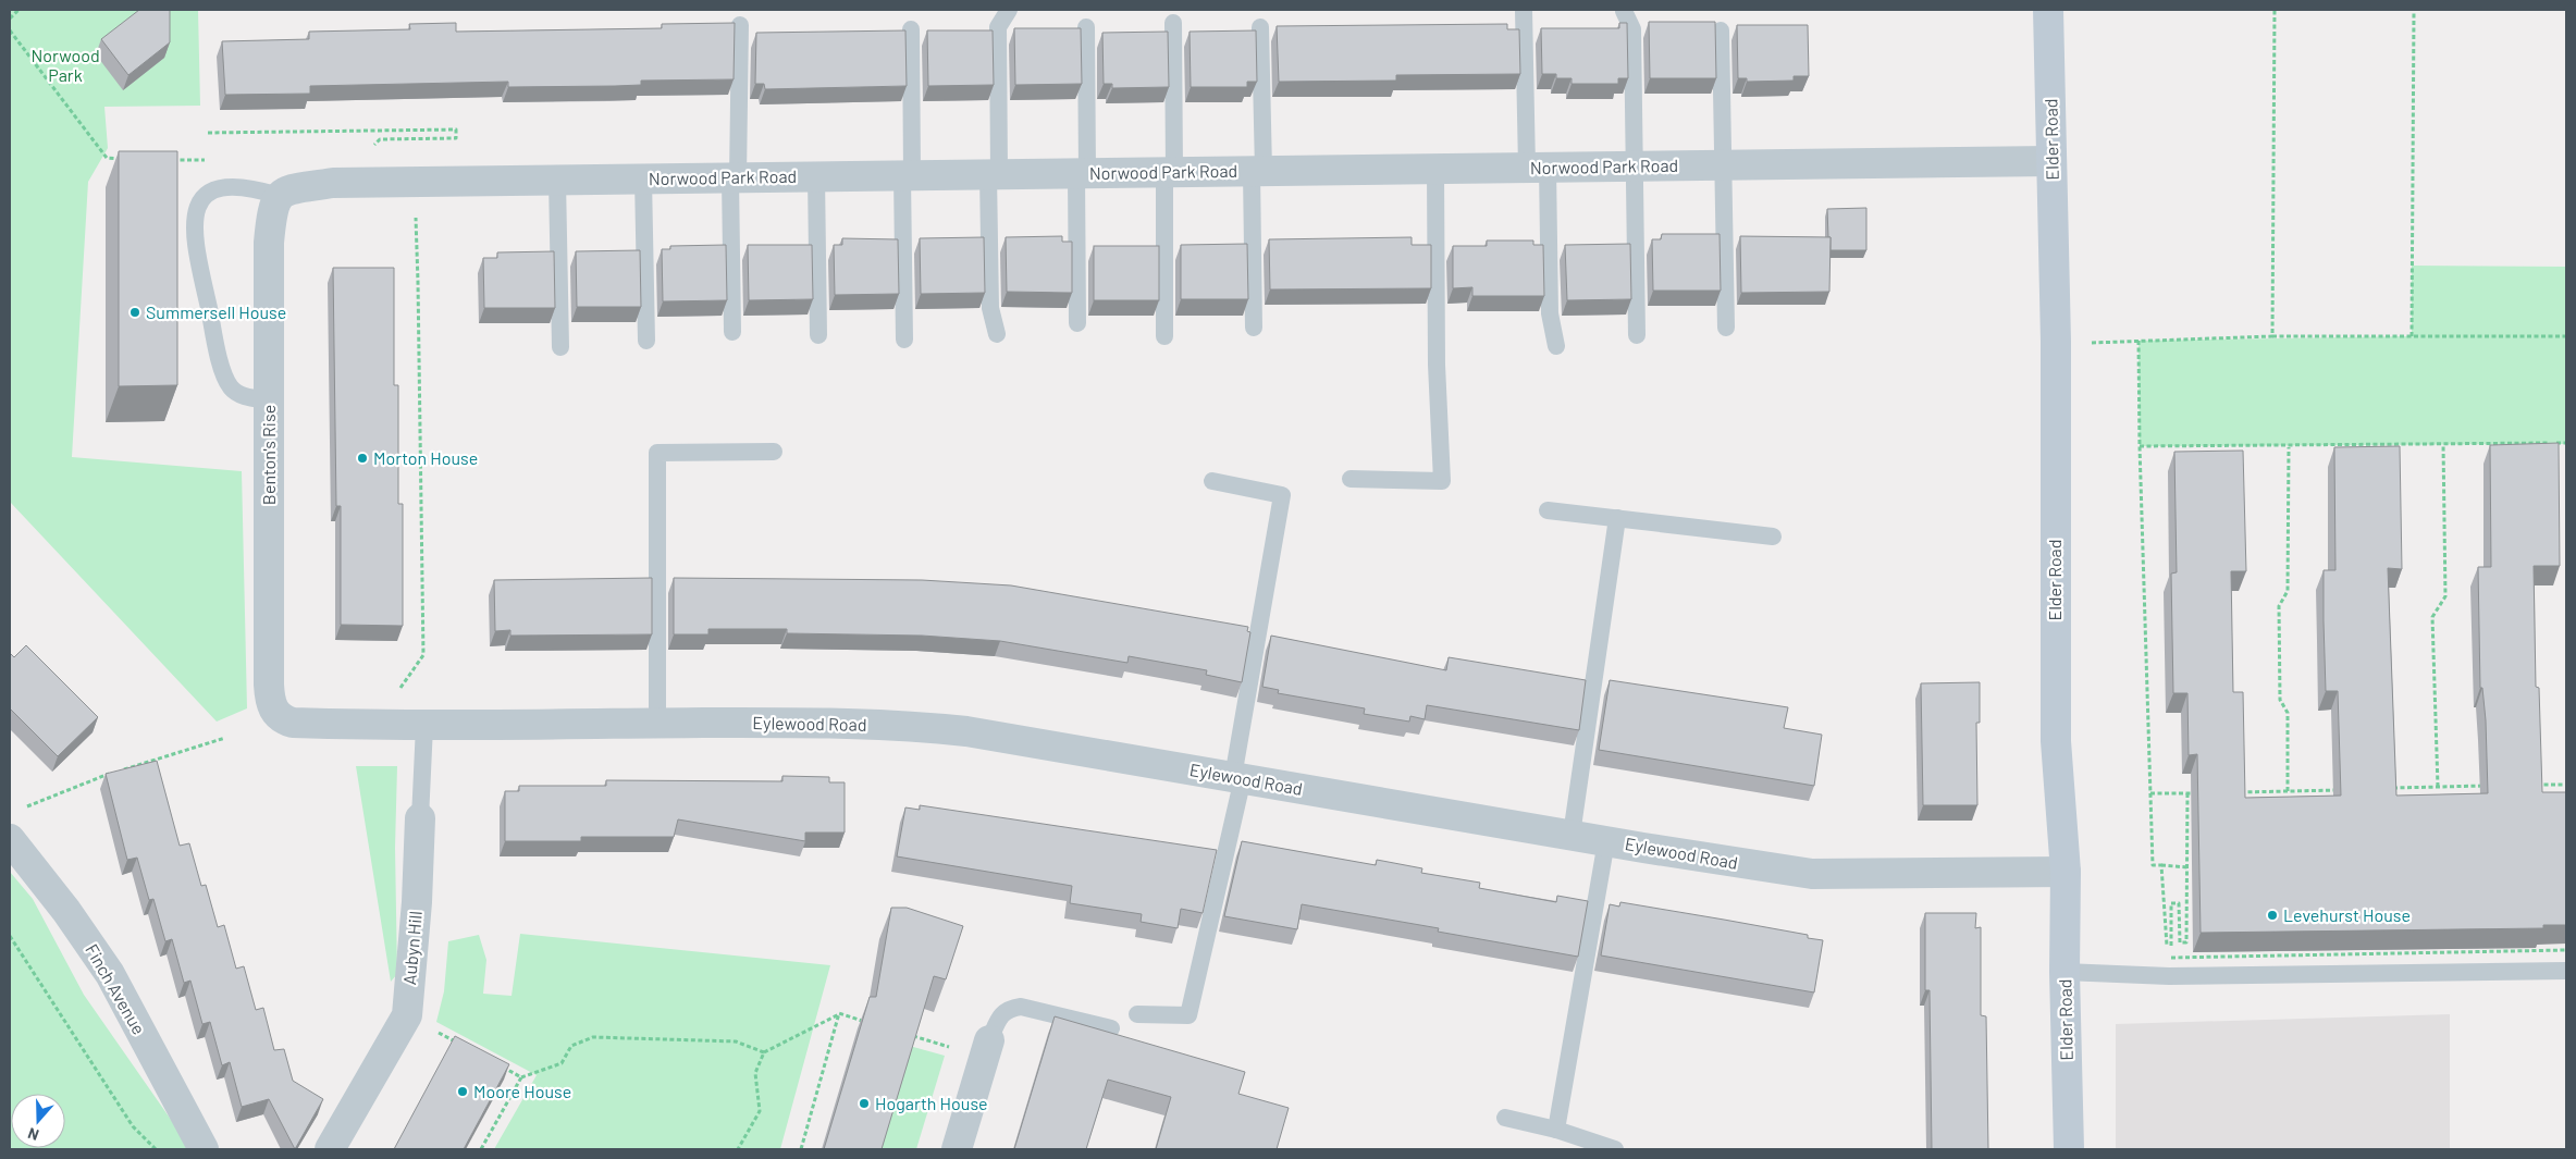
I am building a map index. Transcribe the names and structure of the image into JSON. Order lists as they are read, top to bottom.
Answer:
{
  "streets": {
    "main road": ["Elder Road"],
    "street": [
      "Norwood Park Road",
      "Benton's Rise",
      "Eylewood Road",
      "Aubyn Hill",
      "Finch Avenue"
    ]
  },
  "crossings": [
    ["Elder Road", "Norwood Park Road"],
    ["Elder Road", "Eylewood Road"],
    ["Norwood Park Road", "Benton's Rise"],
    ["Benton's Rise", "Eylewood Road"],
    ["Eylewood Road", "Aubyn Hill"]
  ],
  "parks": ["Norwood Park"],
  "places": [
    "Summersell House",
    "Morton House",
    "Levehurst House",
    "Moore House",
    "Hogarth House"
  ],
  "north": "bottom"
}
